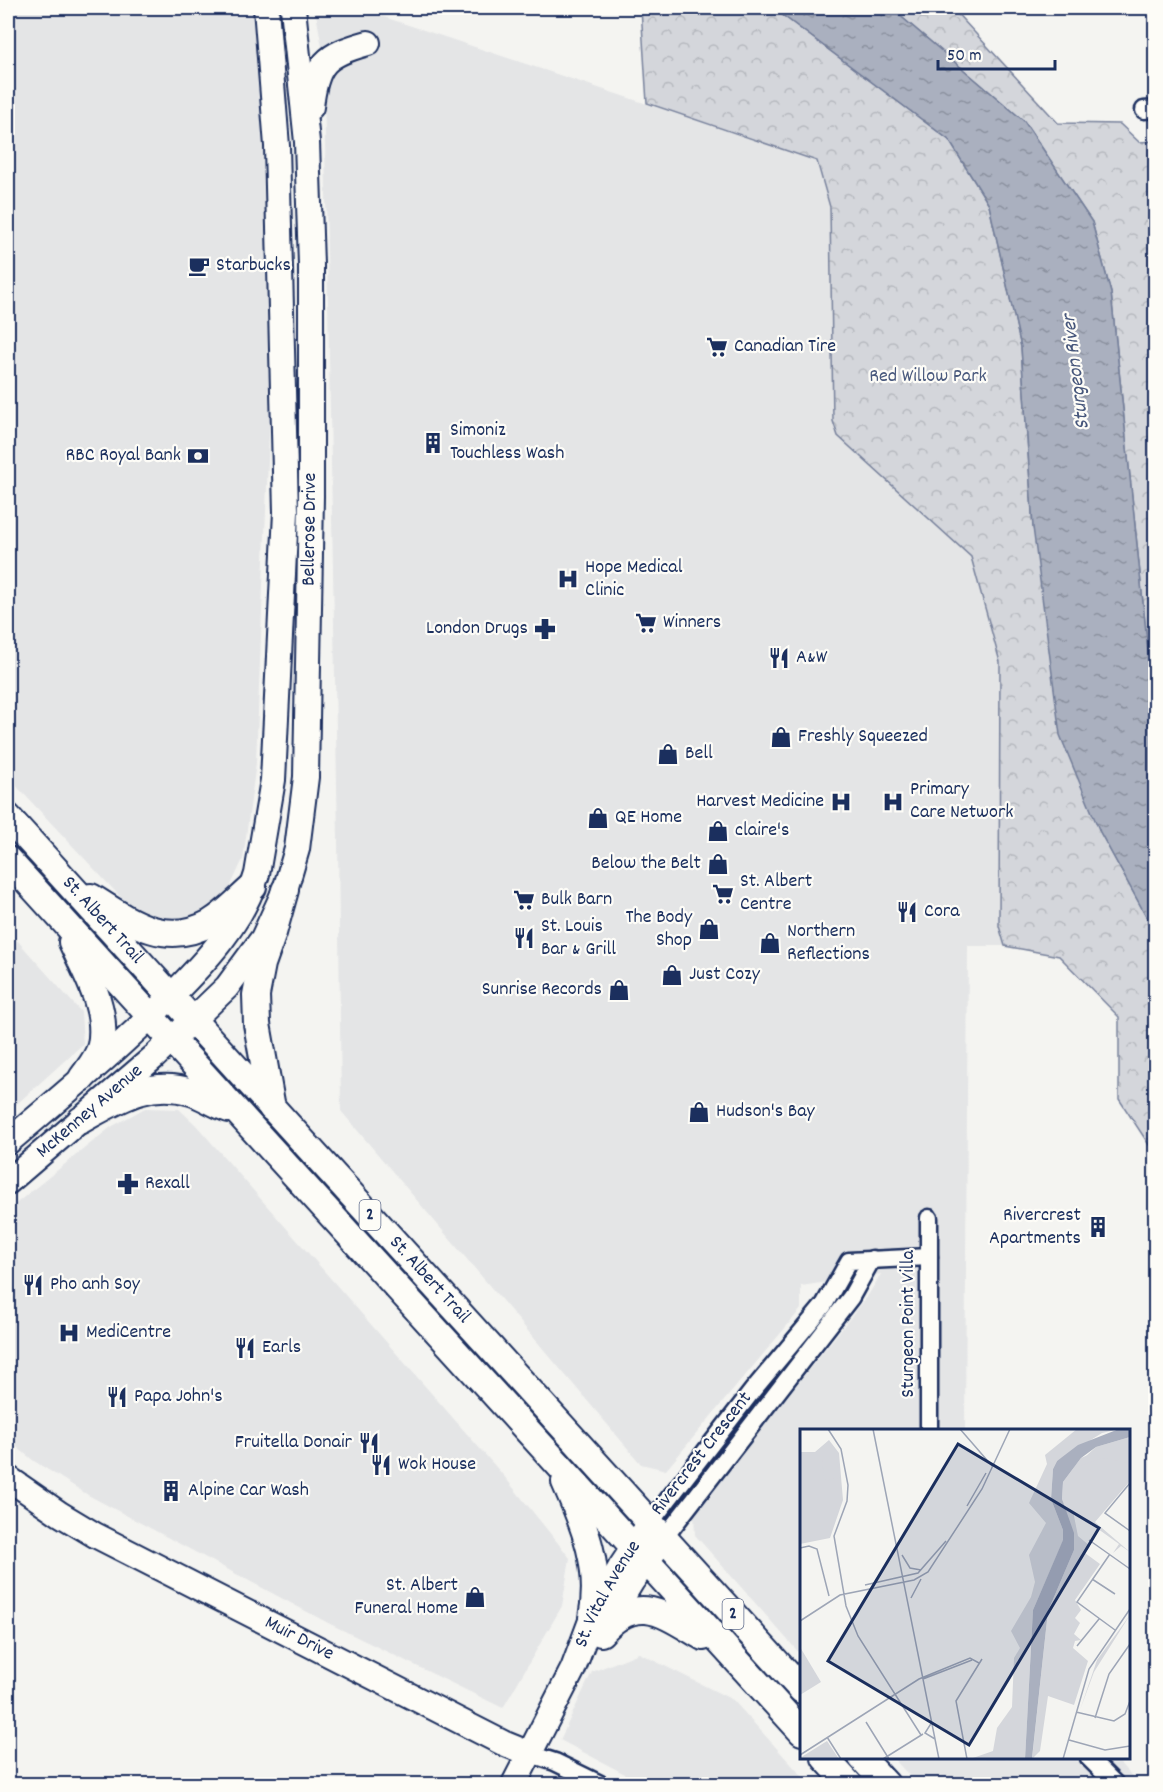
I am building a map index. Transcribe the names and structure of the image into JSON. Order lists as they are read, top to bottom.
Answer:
{
  "streets": {
    "main road": [
      "Bellerose Drive",
      "St. Albert Trail",
      "McKenney Avenue",
      "2",
      "St. Vital Avenue",
      "Muir Drive"
    ],
    "street": ["Sturgeon Point Villa", "Rivercrest Crescent"]
  },
  "crossings": [
    ["Bellerose Drive", "St. Albert Trail"],
    ["Bellerose Drive", "McKenney Avenue"],
    ["St. Albert Trail", "McKenney Avenue"],
    ["St. Albert Trail", "Rivercrest Crescent"],
    ["St. Albert Trail", "St. Vital Avenue"],
    ["Sturgeon Point Villa", "Rivercrest Crescent"],
    ["Rivercrest Crescent", "St. Vital Avenue"],
    ["St. Vital Avenue", "Muir Drive"]
  ],
  "water": ["Sturgeon River"],
  "parks": ["Red Willow Park"],
  "places": {
    "cafe": ["Starbucks"],
    "supermarket": [
      "Canadian Tire",
      "Winners",
      "St. Albert Centre",
      "Bulk Barn"
    ],
    "building": ["Simoniz Touchless Wash", "Rivercrest Apartments", "Alpine Car Wash"],
    "bank": ["RBC Royal Bank"],
    "hospital": [
      "Hope Medical Clinic",
      "Harvest Medicine",
      "Primary Care Network",
      "MediCentre"
    ],
    "pharmacy": ["London Drugs", "Rexall"],
    "restaurant": [
      "A&W",
      "Cora",
      "St. Louis Bar & Grill",
      "Pho anh Soy",
      "Earls",
      "Papa John's",
      "Fruitella Donair",
      "Wok House"
    ],
    "shop": [
      "Freshly Squeezed",
      "Bell",
      "QE Home",
      "claire's",
      "Below the Belt",
      "The Body Shop",
      "Northern Reflections",
      "Just Cozy",
      "Sunrise Records",
      "Hudson's Bay",
      "St. Albert Funeral Home"
    ]
  },
  "scale_bar": "50 m"
}
